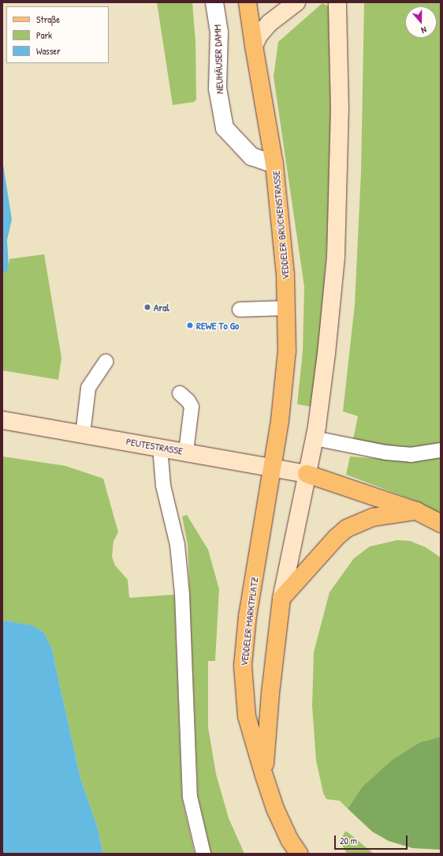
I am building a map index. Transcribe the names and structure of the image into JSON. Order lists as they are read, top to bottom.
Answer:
{
  "streets": {
    "main road": ["VEDDELER BRÜCKENSTRASSE", "VEDDELER MARKTPLATZ"],
    "street": ["NEUHÄUSER DAMM", "PEUTESTRASSE"]
  },
  "crossings": [
    ["NEUHÄUSER DAMM", "VEDDELER BRÜCKENSTRASSE"],
    ["VEDDELER BRÜCKENSTRASSE", "PEUTESTRASSE"],
    ["VEDDELER BRÜCKENSTRASSE", "VEDDELER MARKTPLATZ"],
    ["PEUTESTRASSE", "VEDDELER MARKTPLATZ"]
  ],
  "places": ["Aral", "REWE To Go"],
  "legend": ["Straße", "Park", "Wasser"],
  "scale_bar": "20 m",
  "north": "bottom"
}
